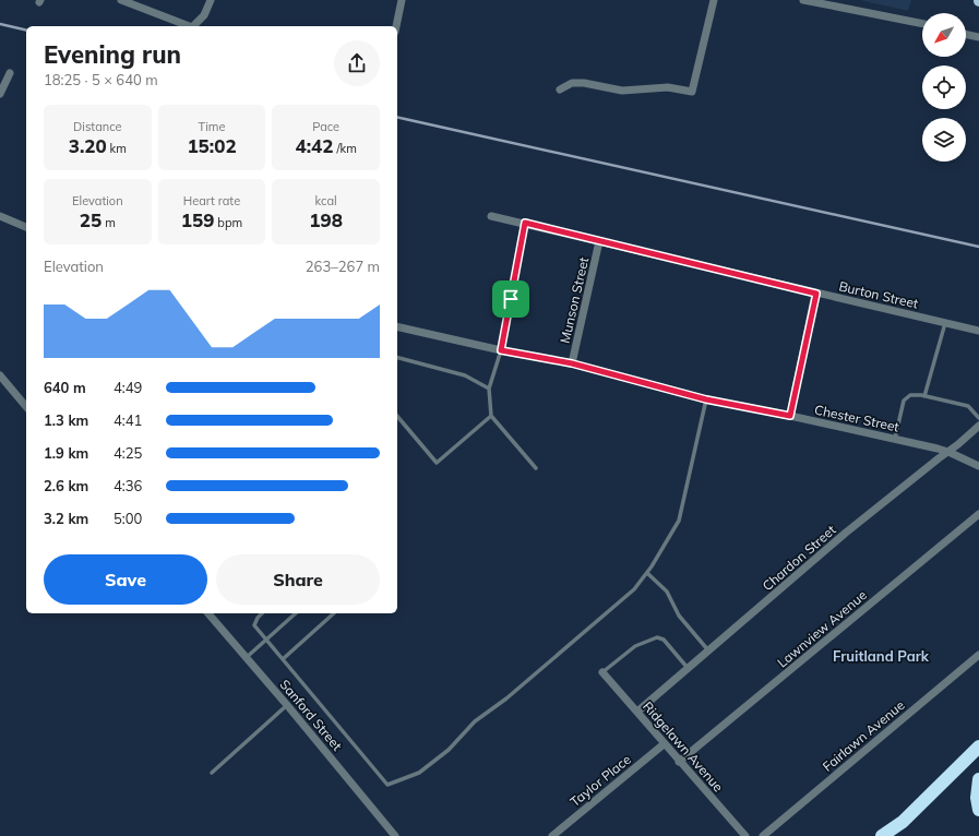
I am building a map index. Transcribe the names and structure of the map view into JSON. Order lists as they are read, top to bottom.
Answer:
{
  "streets": {
    "street": [
      "Burton Street",
      "Munson Street",
      "Chester Street",
      "Chardon Street",
      "Lawnview Avenue",
      "Sanford Street",
      "Fairlawn Avenue",
      "Ridgelawn Avenue",
      "Taylor Place"
    ]
  },
  "crossings": [
    ["Burton Street", "Munson Street"],
    ["Munson Street", "Chester Street"],
    ["Chester Street", "Chardon Street"],
    ["Chardon Street", "Ridgelawn Avenue"],
    ["Lawnview Avenue", "Ridgelawn Avenue"],
    ["Ridgelawn Avenue", "Taylor Place"]
  ],
  "districts": ["Fruitland Park"],
  "north": "bottom left",
  "page": {
    "heading": ["Evening run", "18:25 · 5 × 640 m"],
    "stats": [
      ["Distance", "3.20 km"],
      ["Time", "15:02"],
      ["Pace", "4:42 /km"],
      ["Elevation", "25 m"],
      ["Heart rate", "159 bpm"],
      ["kcal", "198"]
    ],
    "chart": ["Elevation", "263–267 m"],
    "list": [
      {
        "name": "640 m",
        "note": "4:49"
      },
      {
        "name": "1.3 km",
        "note": "4:41"
      },
      {
        "name": "1.9 km",
        "note": "4:25"
      },
      {
        "name": "2.6 km",
        "note": "4:36"
      },
      {
        "name": "3.2 km",
        "note": "5:00"
      }
    ],
    "buttons": ["Save", "Share"]
  }
}
